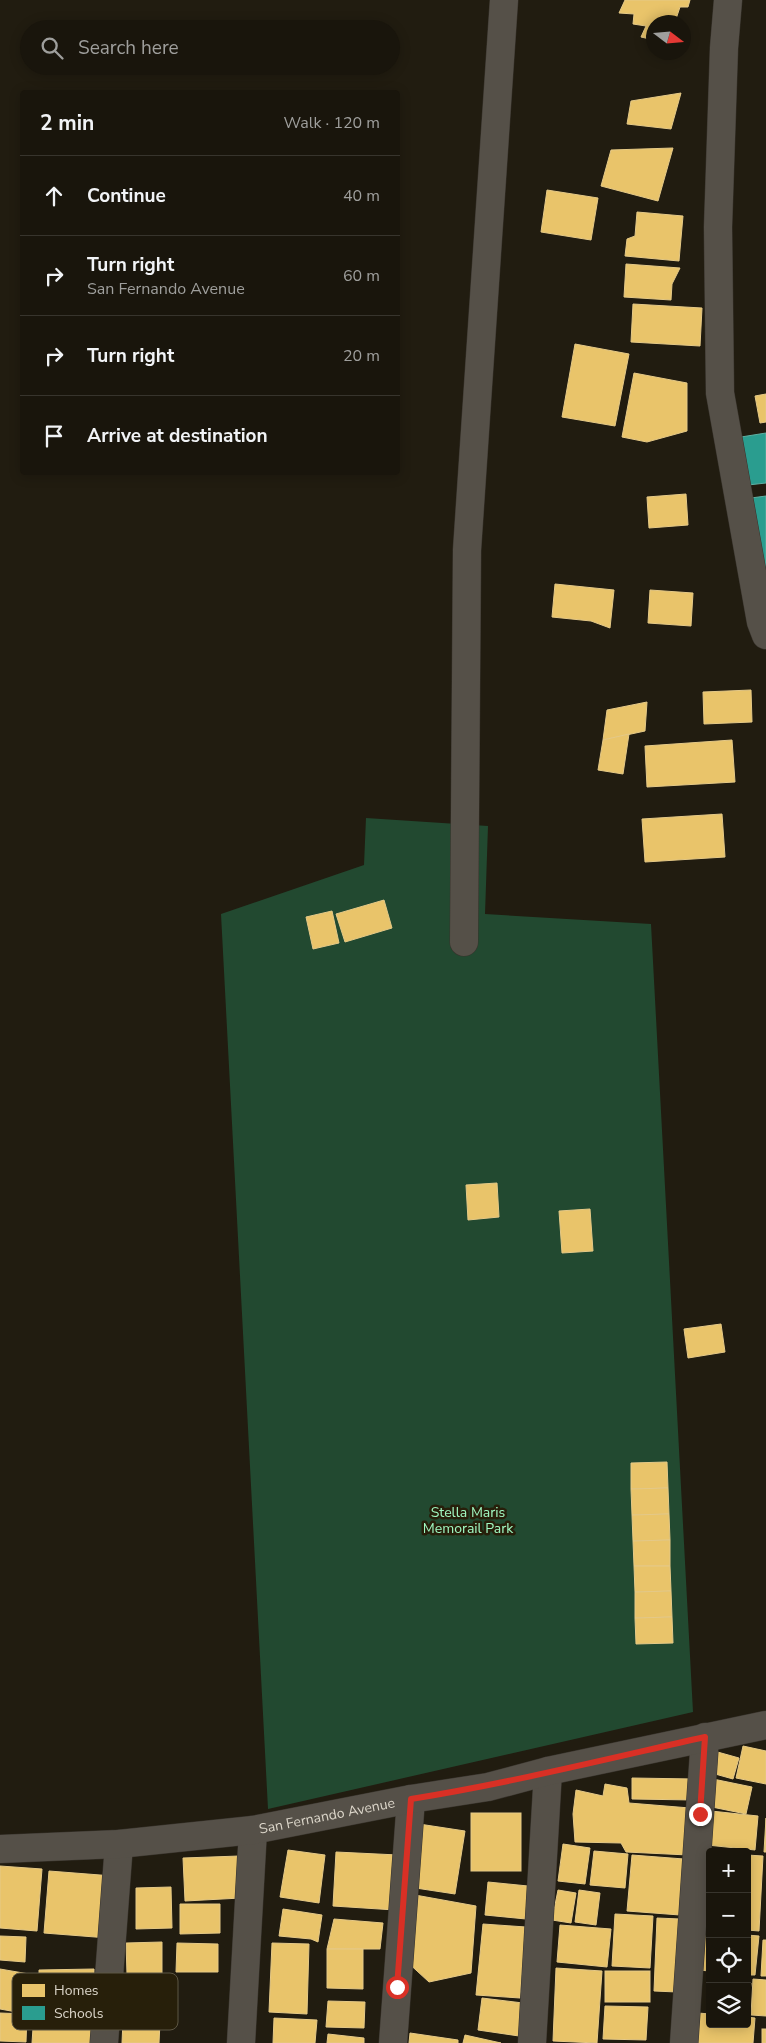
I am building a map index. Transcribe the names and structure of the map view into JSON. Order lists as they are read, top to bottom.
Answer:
{
  "streets": {
    "street": ["San Fernando Avenue"]
  },
  "parks": ["Stella Maris Memorail Park"],
  "legend": ["Homes", "Schools"],
  "north": "right",
  "page": {
    "search": "Search here",
    "heading": ["2 min", "Walk · 120 m"],
    "list": [
      ["Continue", "40 m"],
      ["Turn right", "San Fernando Avenue", "60 m"],
      ["Turn right", "20 m"],
      "Arrive at destination"
    ],
    "map_buttons": ["+", "−"]
  }
}
